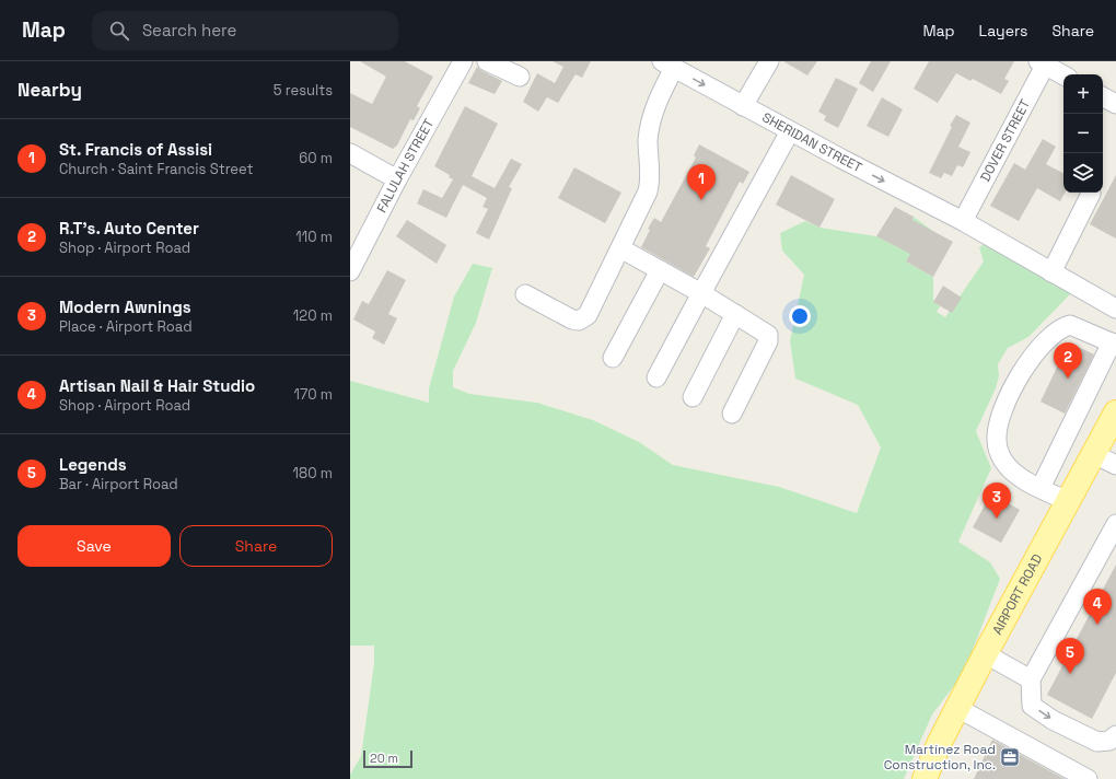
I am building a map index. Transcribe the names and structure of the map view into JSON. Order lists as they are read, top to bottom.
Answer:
{
  "streets": {
    "main road": ["AIRPORT ROAD"],
    "street": ["DOVER STREET", "SHERIDAN STREET", "FALULAH STREET"]
  },
  "crossings": [
    ["DOVER STREET", "SHERIDAN STREET"]
  ],
  "one_way": ["SHERIDAN STREET"],
  "places": {
    "office": ["Martínez Road Construction, Inc."]
  },
  "scale_bar": "20 m",
  "page": {
    "header": "Map",
    "search": "Search here",
    "nav": ["Map", "Layers", "Share"],
    "heading": ["Nearby", "5 results"],
    "map_buttons": ["+", "−"],
    "list": [
      {
        "mark": "1",
        "name": "St. Francis of Assisi",
        "note": "Church · Saint Francis Street",
        "value": "60 m"
      },
      {
        "mark": "2",
        "name": "R.T's. Auto Center",
        "note": "Shop · Airport Road",
        "value": "110 m"
      },
      {
        "mark": "3",
        "name": "Modern Awnings",
        "note": "Place · Airport Road",
        "value": "120 m"
      },
      {
        "mark": "4",
        "name": "Artisan Nail & Hair Studio",
        "note": "Shop · Airport Road",
        "value": "170 m"
      },
      {
        "mark": "5",
        "name": "Legends",
        "note": "Bar · Airport Road",
        "value": "180 m"
      }
    ],
    "pins": [
      "1",
      "2",
      "3",
      "4",
      "5"
    ],
    "buttons": ["Save", "Share"],
    "scale": "20 m"
  }
}
